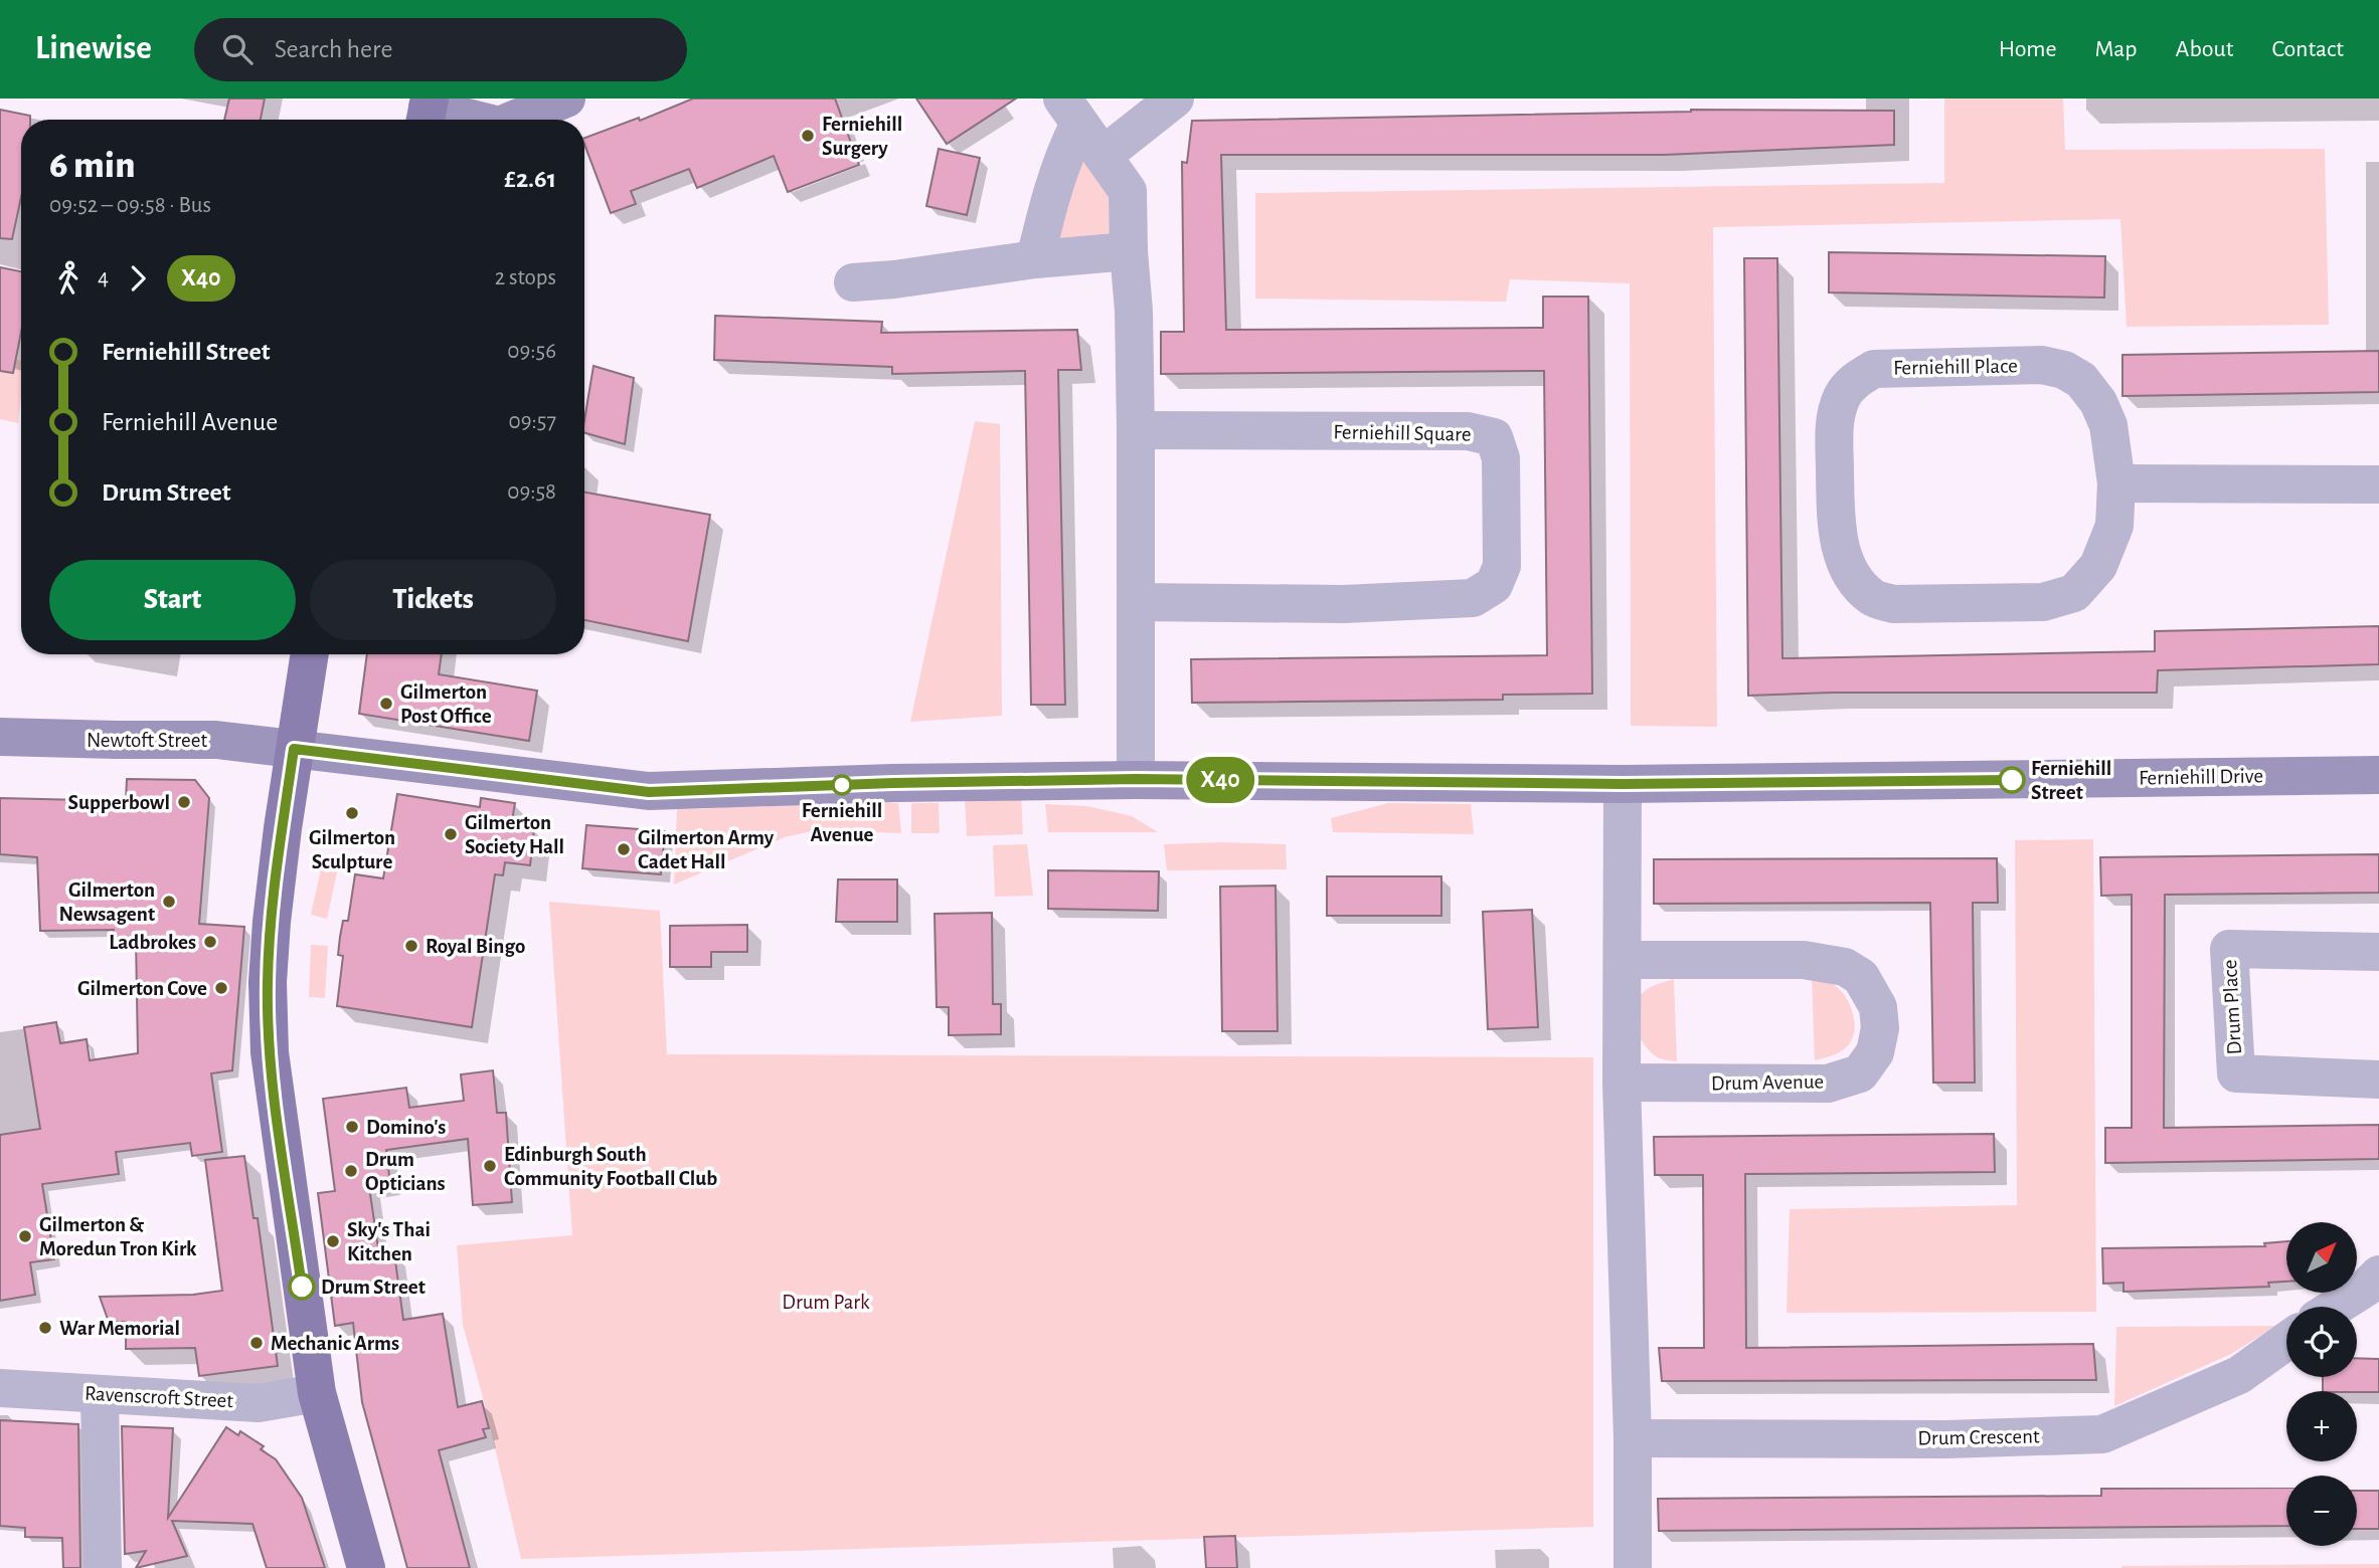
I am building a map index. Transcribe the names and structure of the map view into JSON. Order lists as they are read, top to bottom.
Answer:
{
  "streets": {
    "main road": ["Newtoft Street", "Ferniehill Drive"],
    "street": [
      "Ferniehill Place",
      "Ferniehill Square",
      "Drum Place",
      "Drum Avenue",
      "Ravenscroft Street",
      "Drum Crescent"
    ]
  },
  "crossings": [
    ["Newtoft Street", "Ferniehill Drive"]
  ],
  "parks": ["Drum Park"],
  "places": [
    "Ferniehill Surgery",
    "Gilmerton Post Office",
    "Ferniehill Street",
    "Ferniehill Avenue",
    "Supperbowl",
    "Gilmerton Sculpture",
    "Gilmerton Society Hall",
    "Gilmerton Army Cadet Hall",
    "Gilmerton Newsagent",
    "Ladbrokes",
    "Royal Bingo",
    "Gilmerton Cove",
    "Domino's",
    "Edinburgh South Community Football Club",
    "Drum Opticians",
    "Gilmerton & Moredun Tron Kirk",
    "Sky's Thai Kitchen",
    "Drum Street",
    "War Memorial",
    "Mechanic Arms"
  ],
  "lines": ["bus line X40"],
  "north": "top right",
  "page": {
    "header": "Linewise",
    "search": "Search here",
    "nav": [
      "Home",
      "Map",
      "About",
      "Contact"
    ],
    "on_map": "X40",
    "heading": ["6 min", "09:52 – 09:58 · Bus", "£2.61"],
    "legs": ["4", "X40", "2 stops"],
    "list": [
      {
        "name": "Ferniehill Street",
        "value": "09:56"
      },
      {
        "name": "Ferniehill Avenue",
        "value": "09:57"
      },
      {
        "name": "Drum Street",
        "value": "09:58"
      }
    ],
    "buttons": ["Start", "Tickets"],
    "map_buttons": ["+", "−"]
  }
}
